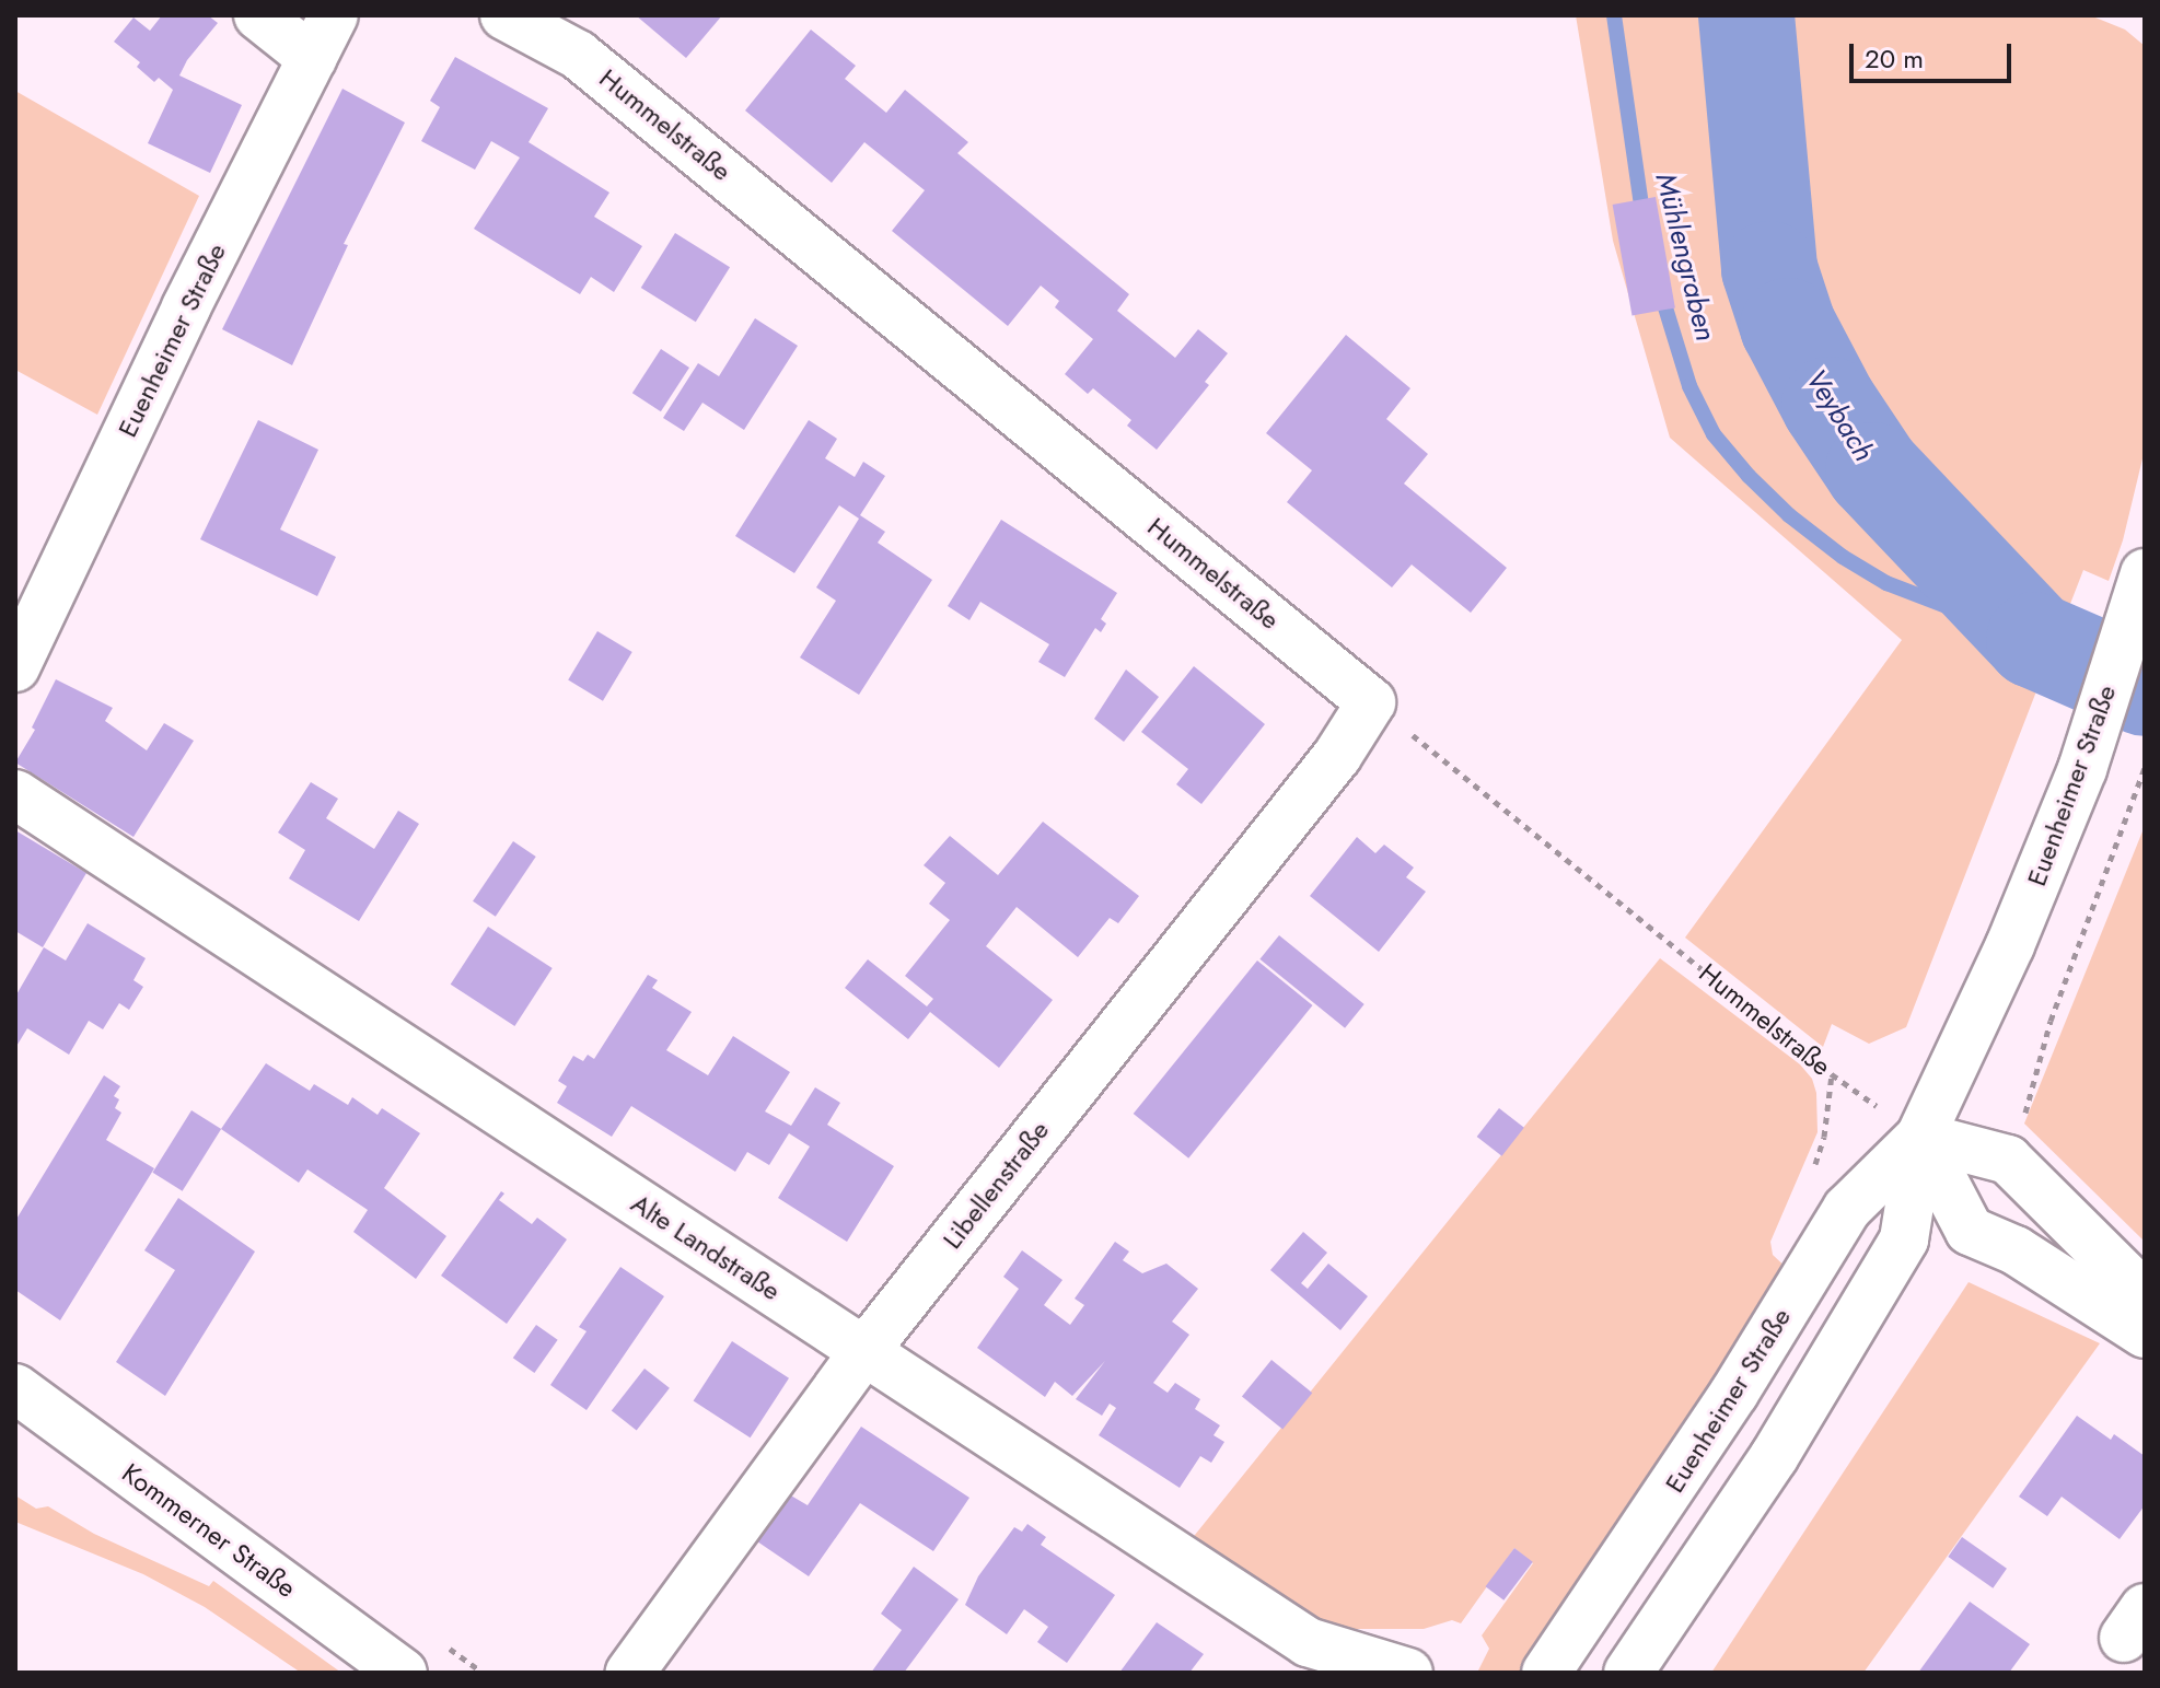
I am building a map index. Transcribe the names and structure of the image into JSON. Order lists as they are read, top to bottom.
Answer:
{
  "streets": {
    "street": [
      "Hummelstraße",
      "Euenheimer Straße",
      "Libellenstraße",
      "Alte Landstraße",
      "Kommerner Straße"
    ]
  },
  "crossings": [
    ["Hummelstraße", "Euenheimer Straße"],
    ["Hummelstraße", "Libellenstraße"],
    ["Libellenstraße", "Alte Landstraße"]
  ],
  "water": ["Mühlengraben", "Veybach"],
  "scale_bar": "20 m"
}
